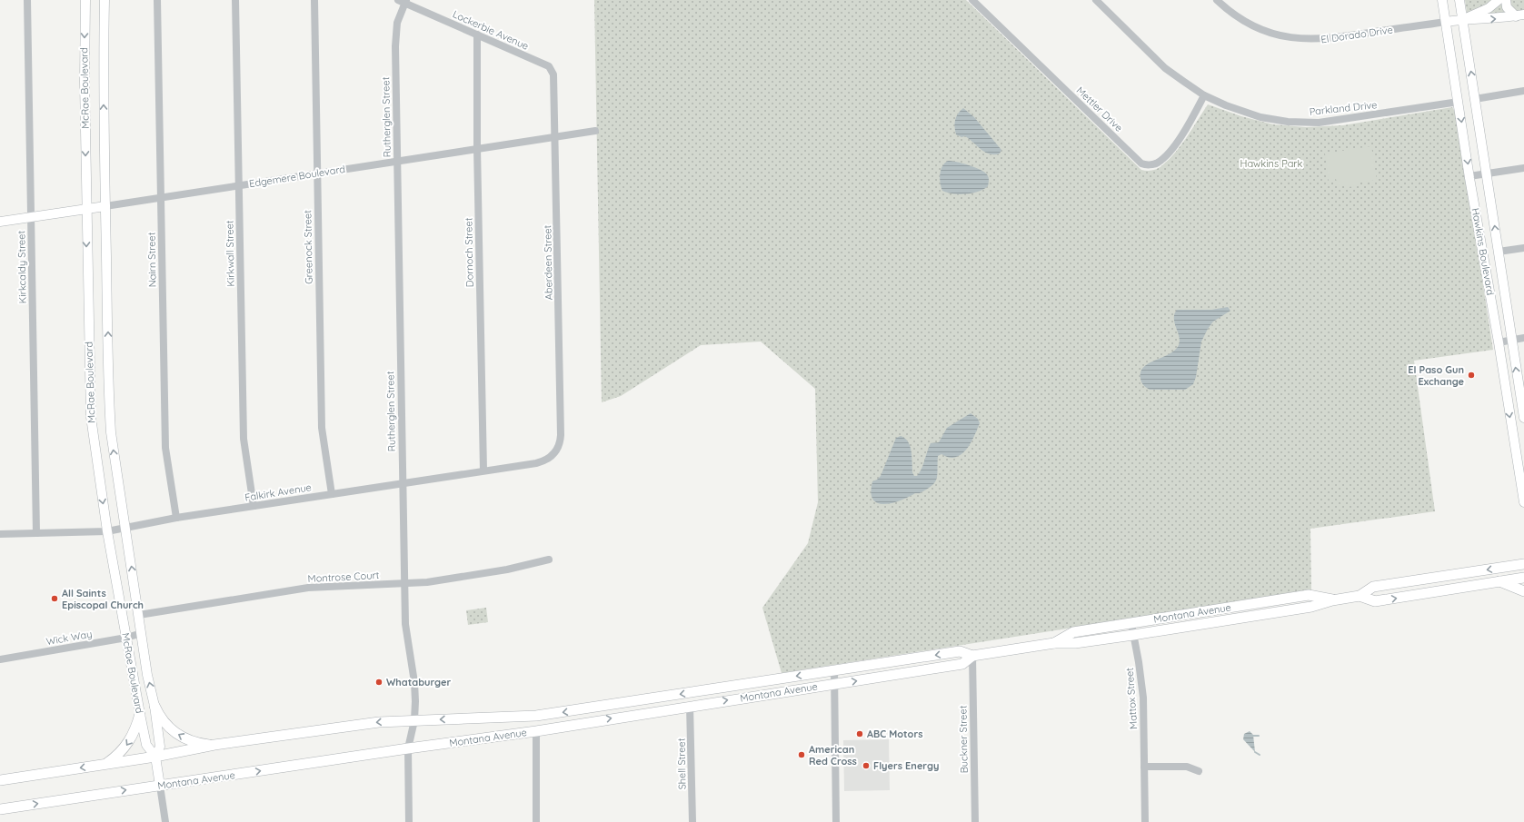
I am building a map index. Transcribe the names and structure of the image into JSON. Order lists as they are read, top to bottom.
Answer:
{
  "streets": {
    "highway": ["Montana Avenue"],
    "main road": [
      "El Dorado Drive",
      "McRae Boulevard",
      "Edgemere Boulevard",
      "Hawkins Boulevard"
    ],
    "street": [
      "Lockerbie Avenue",
      "Parkland Drive",
      "Mettler Drive",
      "Rutherglen Street",
      "Greenock Street",
      "Dornoch Street",
      "Kirkwall Street",
      "Nairn Street",
      "Aberdeen Street",
      "Kirkcaldy Street",
      "Falkirk Avenue",
      "Montrose Court",
      "Wick Way",
      "Mattox Street",
      "Buckner Street",
      "Shell Street"
    ]
  },
  "crossings": [
    ["Lockerbie Avenue", "Rutherglen Street"],
    ["Lockerbie Avenue", "Dornoch Street"],
    ["Lockerbie Avenue", "Aberdeen Street"],
    ["El Dorado Drive", "Hawkins Boulevard"],
    ["McRae Boulevard", "Edgemere Boulevard"],
    ["McRae Boulevard", "Falkirk Avenue"],
    ["McRae Boulevard", "Montrose Court"],
    ["McRae Boulevard", "Montana Avenue"],
    ["McRae Boulevard", "Wick Way"],
    ["Parkland Drive", "Mettler Drive"],
    ["Parkland Drive", "Hawkins Boulevard"],
    ["Rutherglen Street", "Edgemere Boulevard"],
    ["Rutherglen Street", "Falkirk Avenue"],
    ["Rutherglen Street", "Montrose Court"],
    ["Rutherglen Street", "Montana Avenue"],
    ["Edgemere Boulevard", "Greenock Street"],
    ["Edgemere Boulevard", "Dornoch Street"],
    ["Edgemere Boulevard", "Kirkwall Street"],
    ["Edgemere Boulevard", "Nairn Street"],
    ["Edgemere Boulevard", "Aberdeen Street"],
    ["Edgemere Boulevard", "Kirkcaldy Street"],
    ["Greenock Street", "Falkirk Avenue"],
    ["Dornoch Street", "Falkirk Avenue"],
    ["Kirkwall Street", "Falkirk Avenue"],
    ["Nairn Street", "Falkirk Avenue"],
    ["Aberdeen Street", "Falkirk Avenue"],
    ["Kirkcaldy Street", "Falkirk Avenue"],
    ["Montana Avenue", "Mattox Street"],
    ["Montana Avenue", "Buckner Street"],
    ["Montana Avenue", "Shell Street"]
  ],
  "parks": ["Hawkins Park"],
  "places": [
    "El Paso Gun Exchange",
    "All Saints Episcopal Church",
    "Whataburger",
    "ABC Motors",
    "American Red Cross",
    "Flyers Energy"
  ]
}
